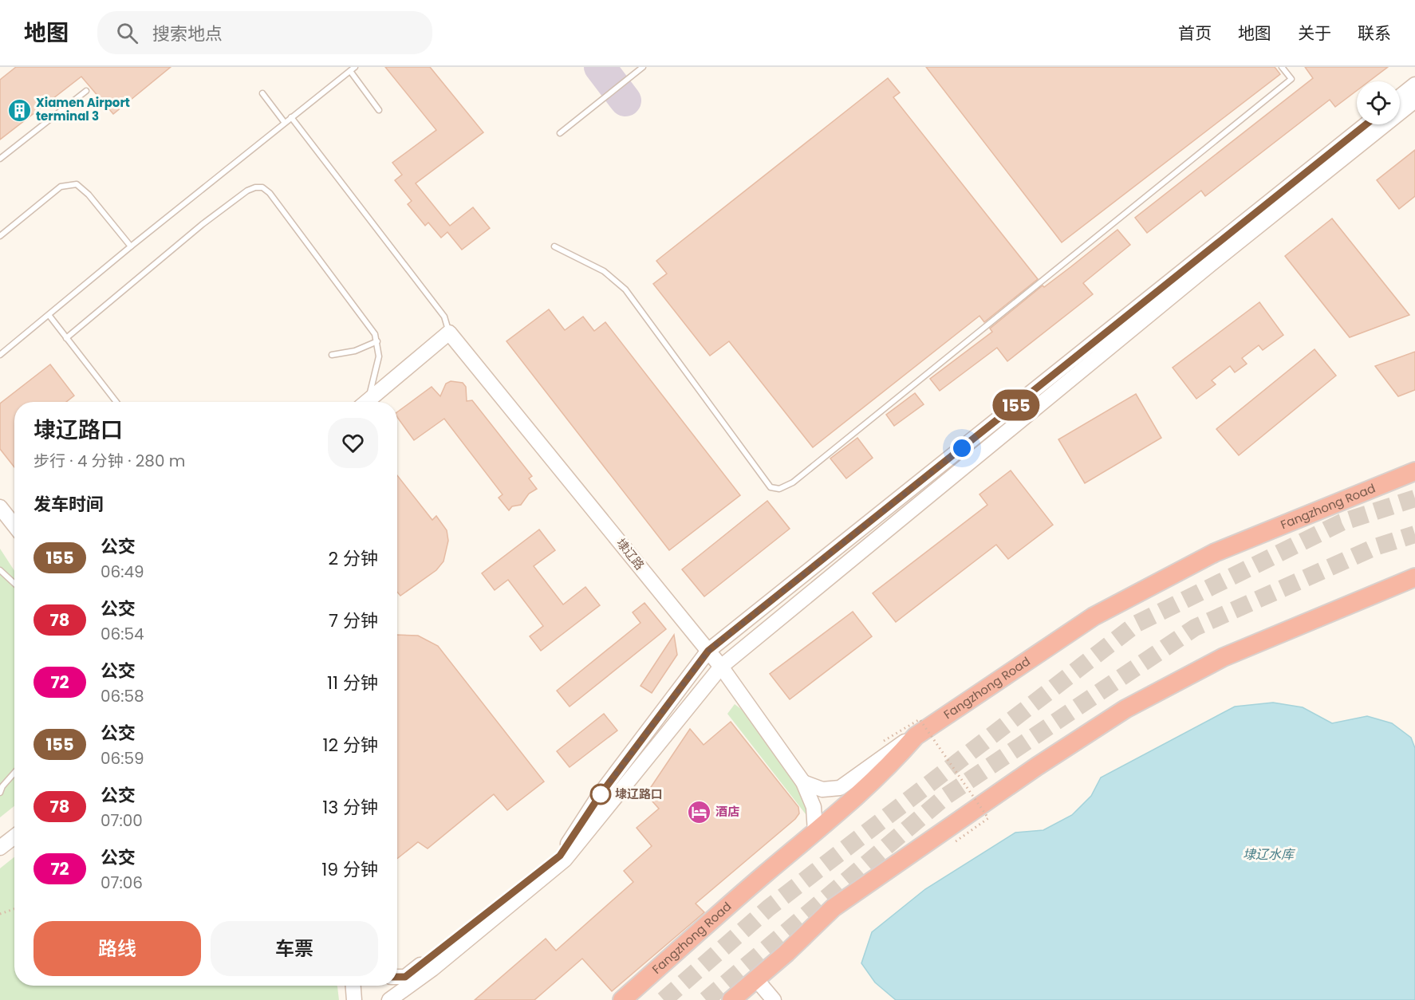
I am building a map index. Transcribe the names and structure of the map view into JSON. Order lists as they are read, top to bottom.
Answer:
{
  "streets": {
    "highway": ["Fangzhong Road"],
    "main road": ["埭辽路"]
  },
  "crossings": [
    ["Fangzhong Road", "埭辽路"]
  ],
  "water": ["埭辽水库"],
  "places": {
    "building": ["Xiamen Airport terminal 3"],
    "other": ["埭辽路口"],
    "hotel": ["酒店"]
  },
  "lines": ["bus line 155"],
  "page": {
    "header": "地图",
    "search": "搜索地点",
    "nav": [
      "首页",
      "地图",
      "关于",
      "联系"
    ],
    "on_map": "155",
    "heading": [
      ["埭辽路口", "步行 · 4 分钟 · 280 m"],
      "发车时间"
    ],
    "list": [
      {
        "mark": "155",
        "name": "公交",
        "note": "06:49",
        "value": "2 分钟"
      },
      {
        "mark": "78",
        "name": "公交",
        "note": "06:54",
        "value": "7 分钟"
      },
      {
        "mark": "72",
        "name": "公交",
        "note": "06:58",
        "value": "11 分钟"
      },
      {
        "mark": "155",
        "name": "公交",
        "note": "06:59",
        "value": "12 分钟"
      },
      {
        "mark": "78",
        "name": "公交",
        "note": "07:00",
        "value": "13 分钟"
      },
      {
        "mark": "72",
        "name": "公交",
        "note": "07:06",
        "value": "19 分钟"
      }
    ],
    "buttons": ["路线", "车票"]
  }
}
